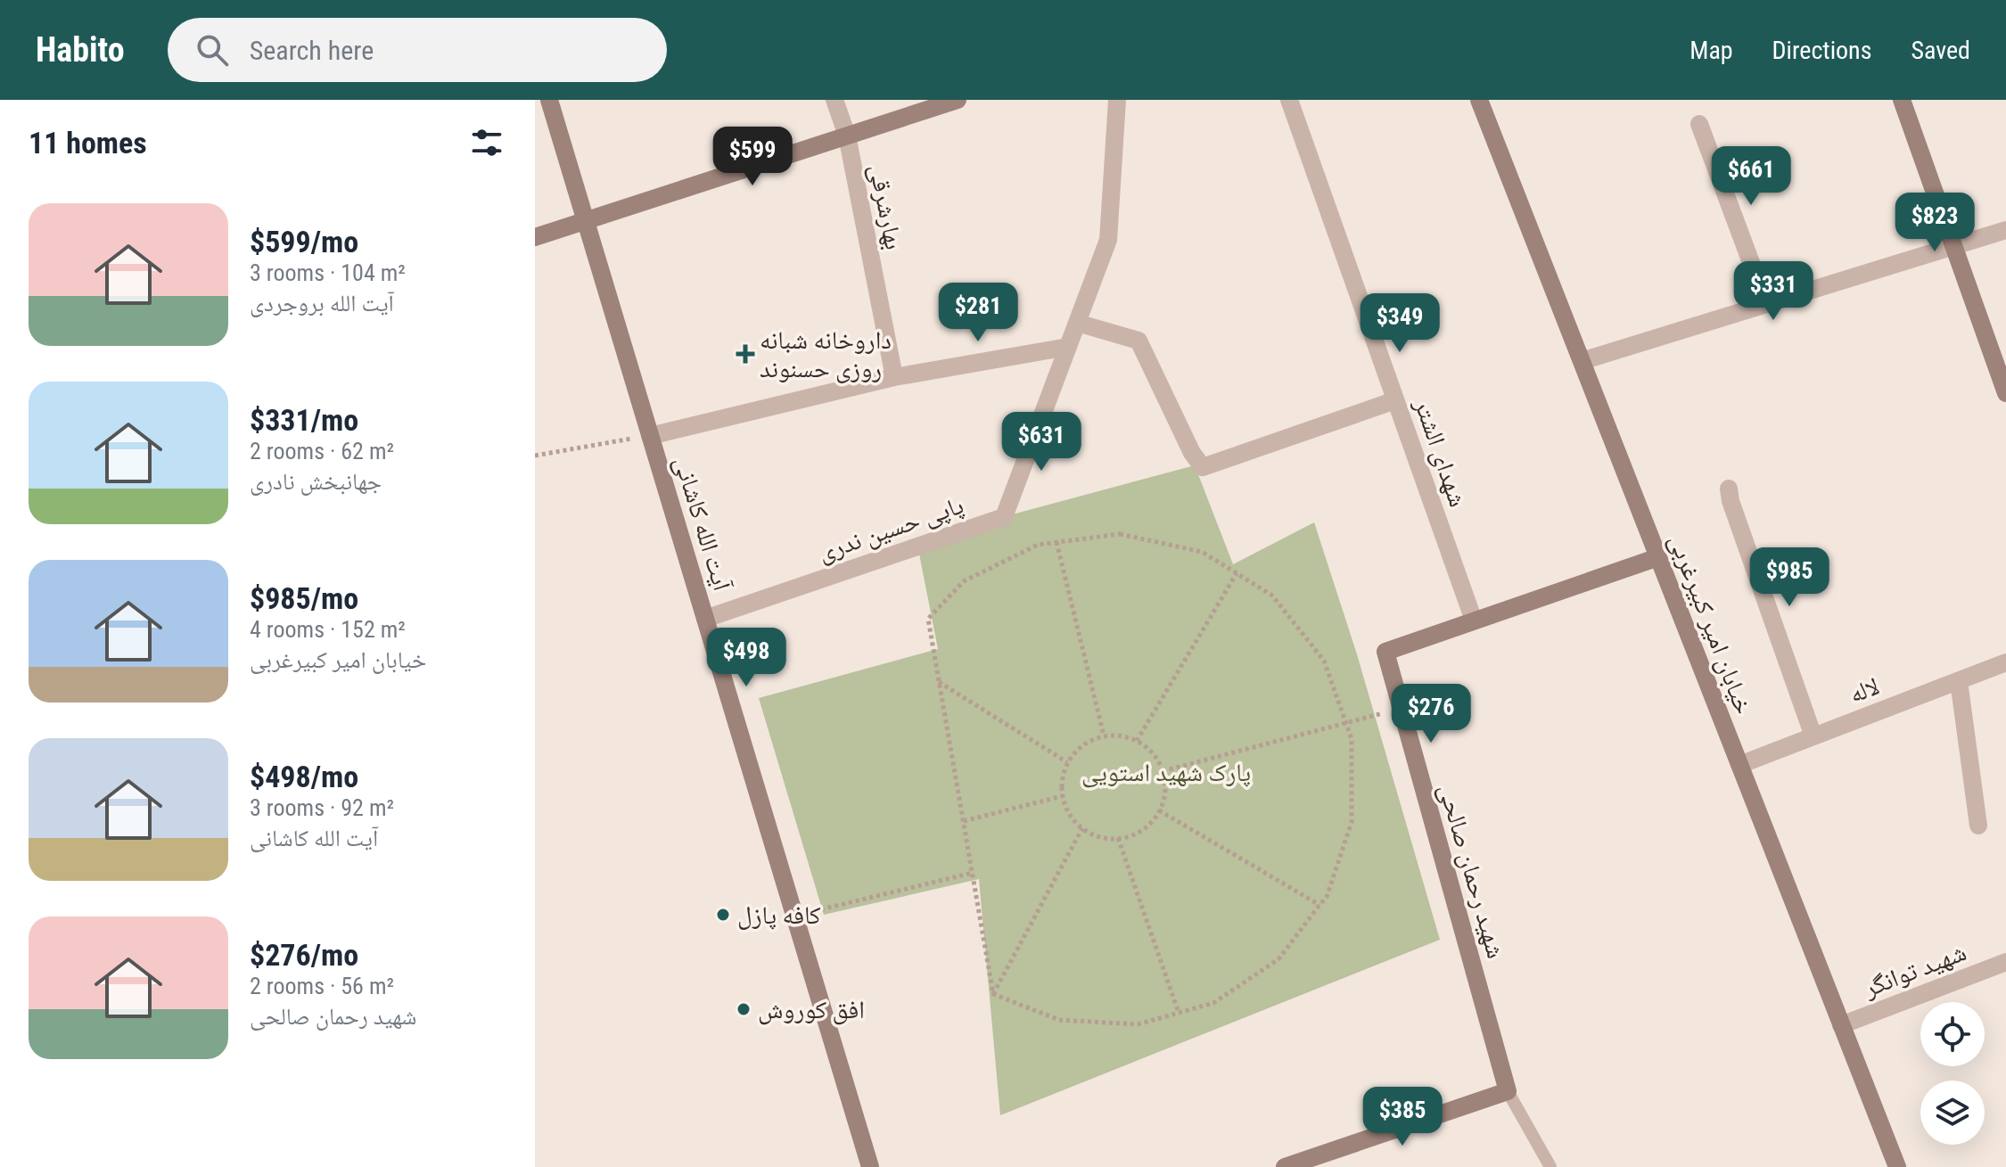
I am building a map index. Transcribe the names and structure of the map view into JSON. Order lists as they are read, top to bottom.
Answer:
{
  "streets": {
    "street": [
      "بهارشرقی",
      "شهدای الشتر",
      "آیت الله کاشانی",
      "پاپی حسین ندری",
      "خیابان امیر کبیرغربی",
      "لاله",
      "شهید رحمان صالحی",
      "شهید توانگر"
    ]
  },
  "crossings": [
    ["شهدای الشتر", "شهید رحمان صالحی"],
    ["آیت الله کاشانی", "پاپی حسین ندری"],
    ["خیابان امیر کبیرغربی", "لاله"],
    ["خیابان امیر کبیرغربی", "شهید رحمان صالحی"],
    ["خیابان امیر کبیرغربی", "شهید توانگر"]
  ],
  "parks": ["پارک شهید استویی"],
  "places": {
    "health": ["داروخانه شبانه روزی حسنوند"],
    "other": ["کافه پازل", "افق کوروش"]
  },
  "page": {
    "header": "Habito",
    "search": "Search here",
    "nav": ["Map", "Directions", "Saved"],
    "heading": "11 homes",
    "price": [
      "$599",
      "$661",
      "$823",
      "$331",
      "$281",
      "$349",
      "$631",
      "$985",
      "$498",
      "$276",
      "$385"
    ],
    "list": [
      {
        "name": "$599/mo",
        "note": "3 rooms · 104 m² · آیت الله بروجردی"
      },
      {
        "name": "$331/mo",
        "note": "2 rooms · 62 m² · جهانبخش نادری"
      },
      {
        "name": "$985/mo",
        "note": "4 rooms · 152 m² · خیابان امیر کبیرغربی"
      },
      {
        "name": "$498/mo",
        "note": "3 rooms · 92 m² · آیت الله کاشانی"
      },
      {
        "name": "$276/mo",
        "note": "2 rooms · 56 m² · شهید رحمان صالحی"
      }
    ]
  }
}
